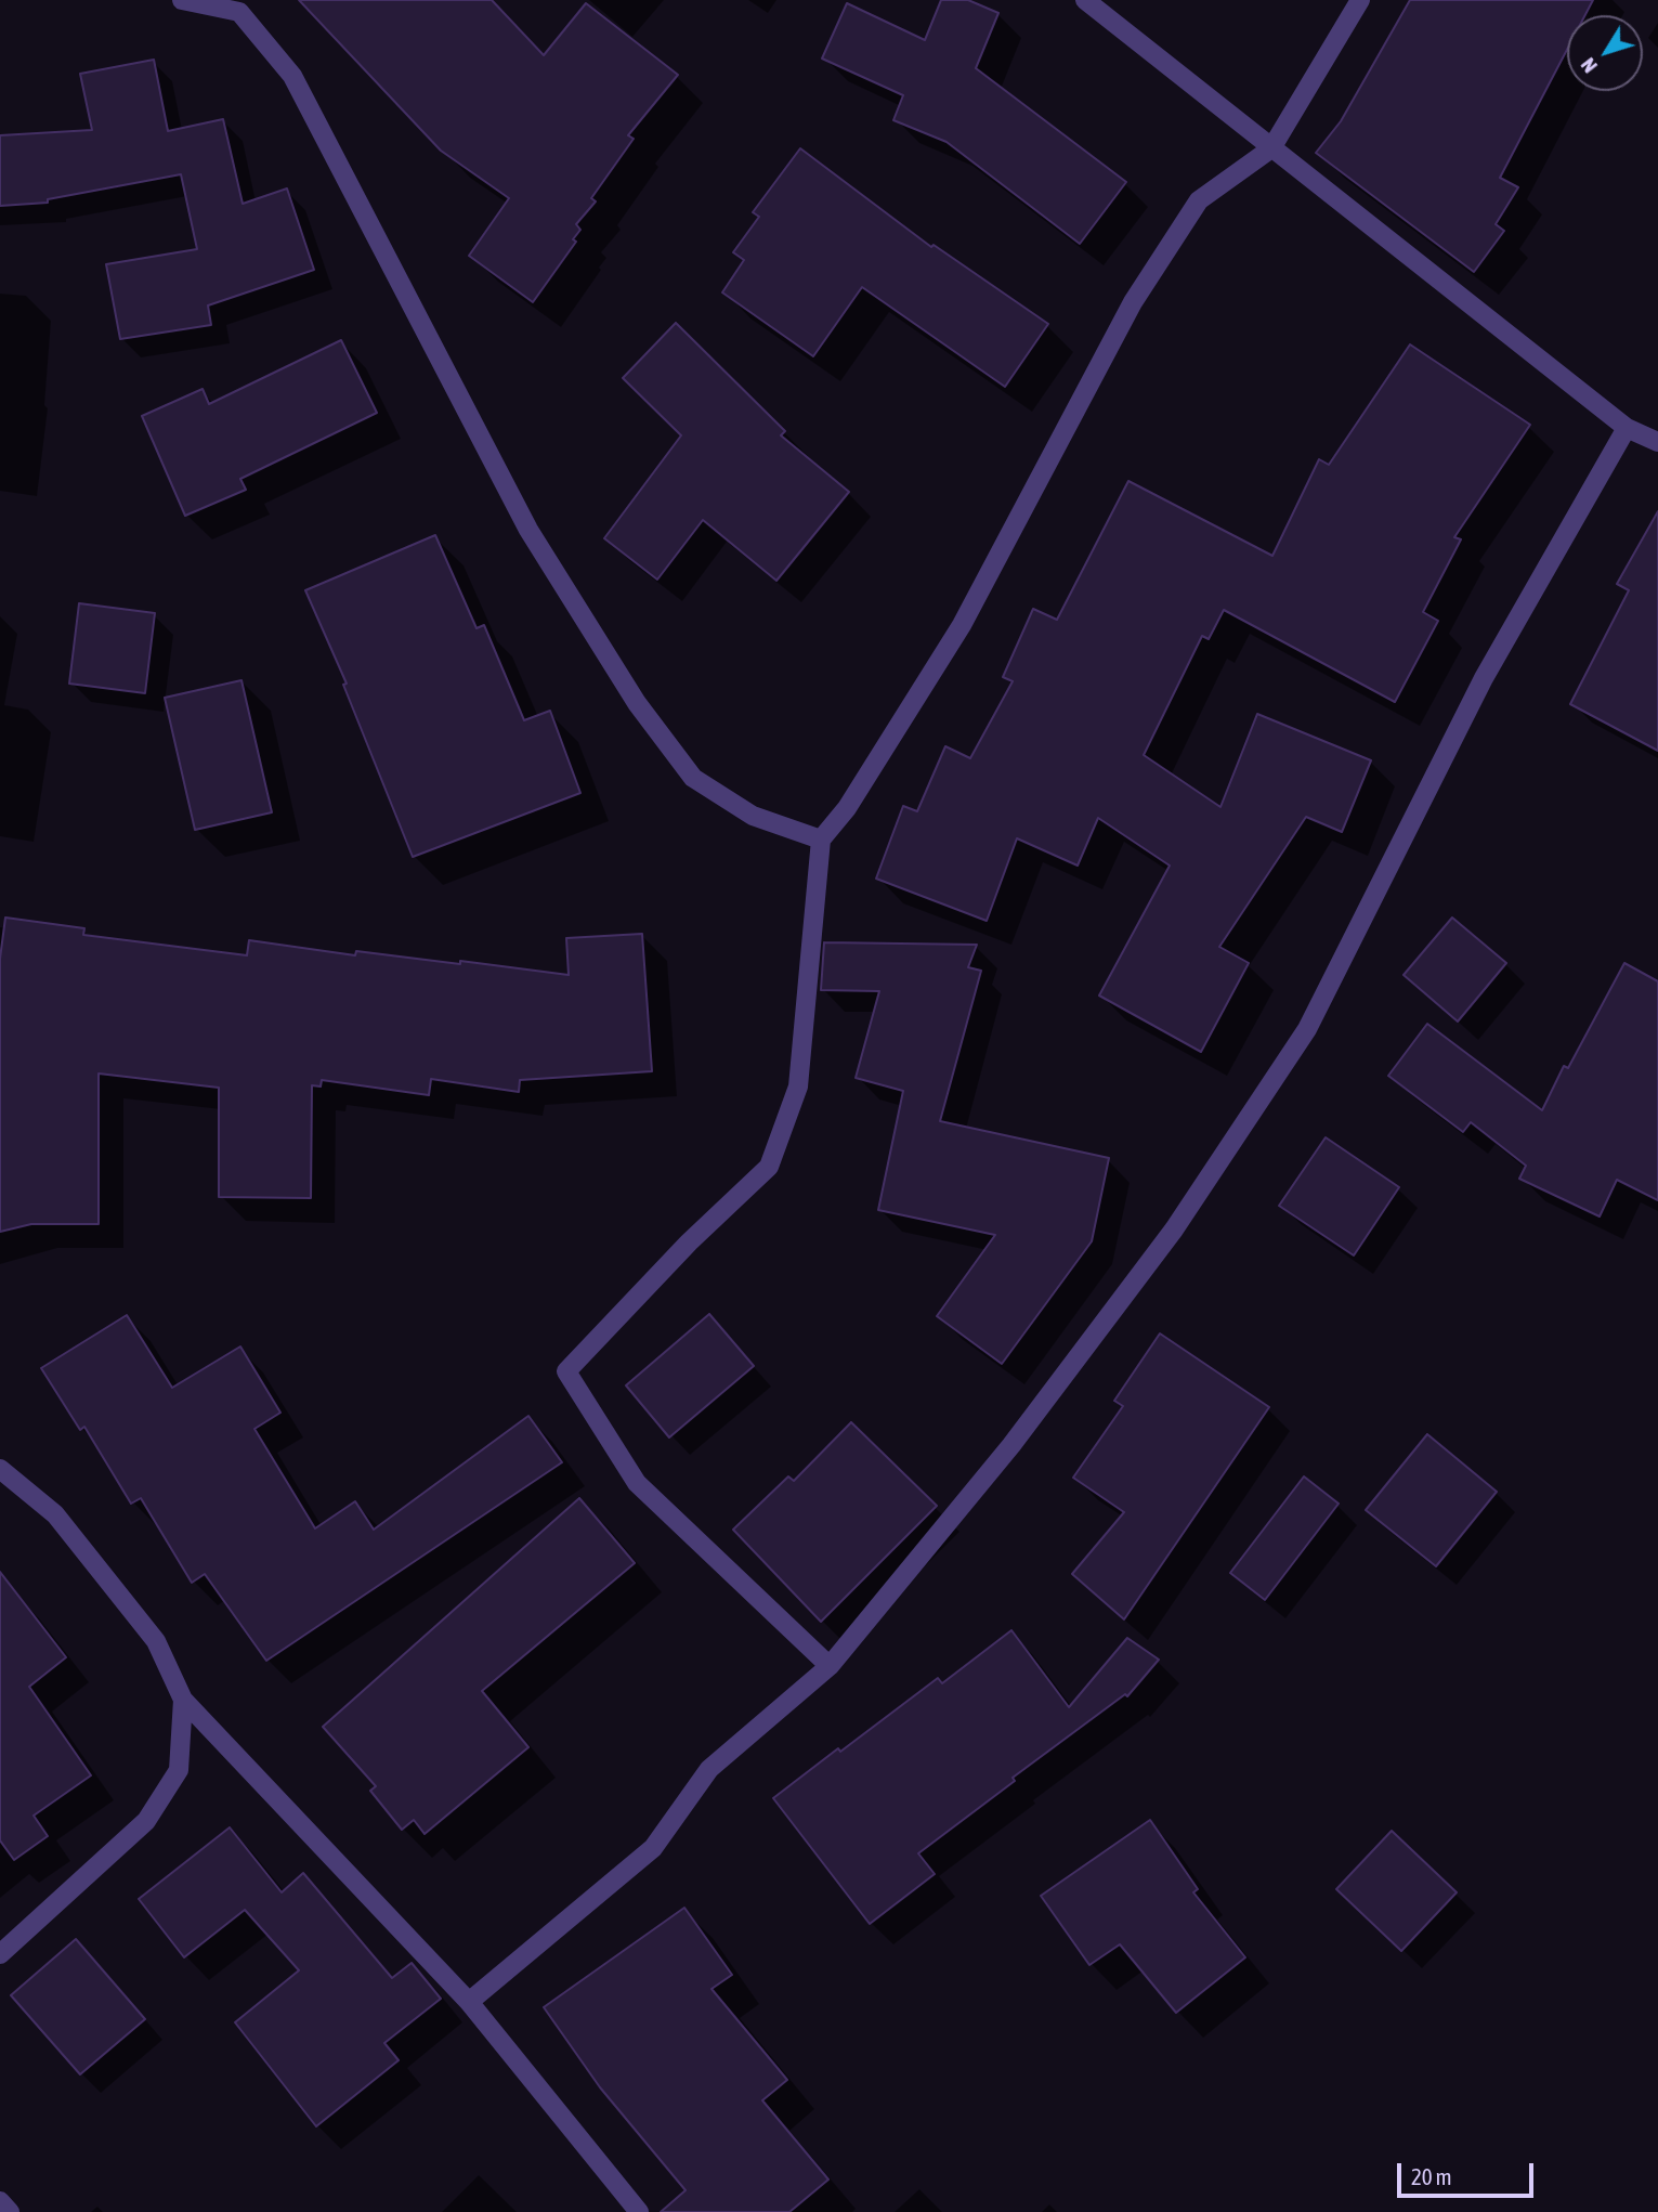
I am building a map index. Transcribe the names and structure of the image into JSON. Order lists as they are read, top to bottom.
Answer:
{
  "scale_bar": "20 m",
  "north": "bottom left"
}
